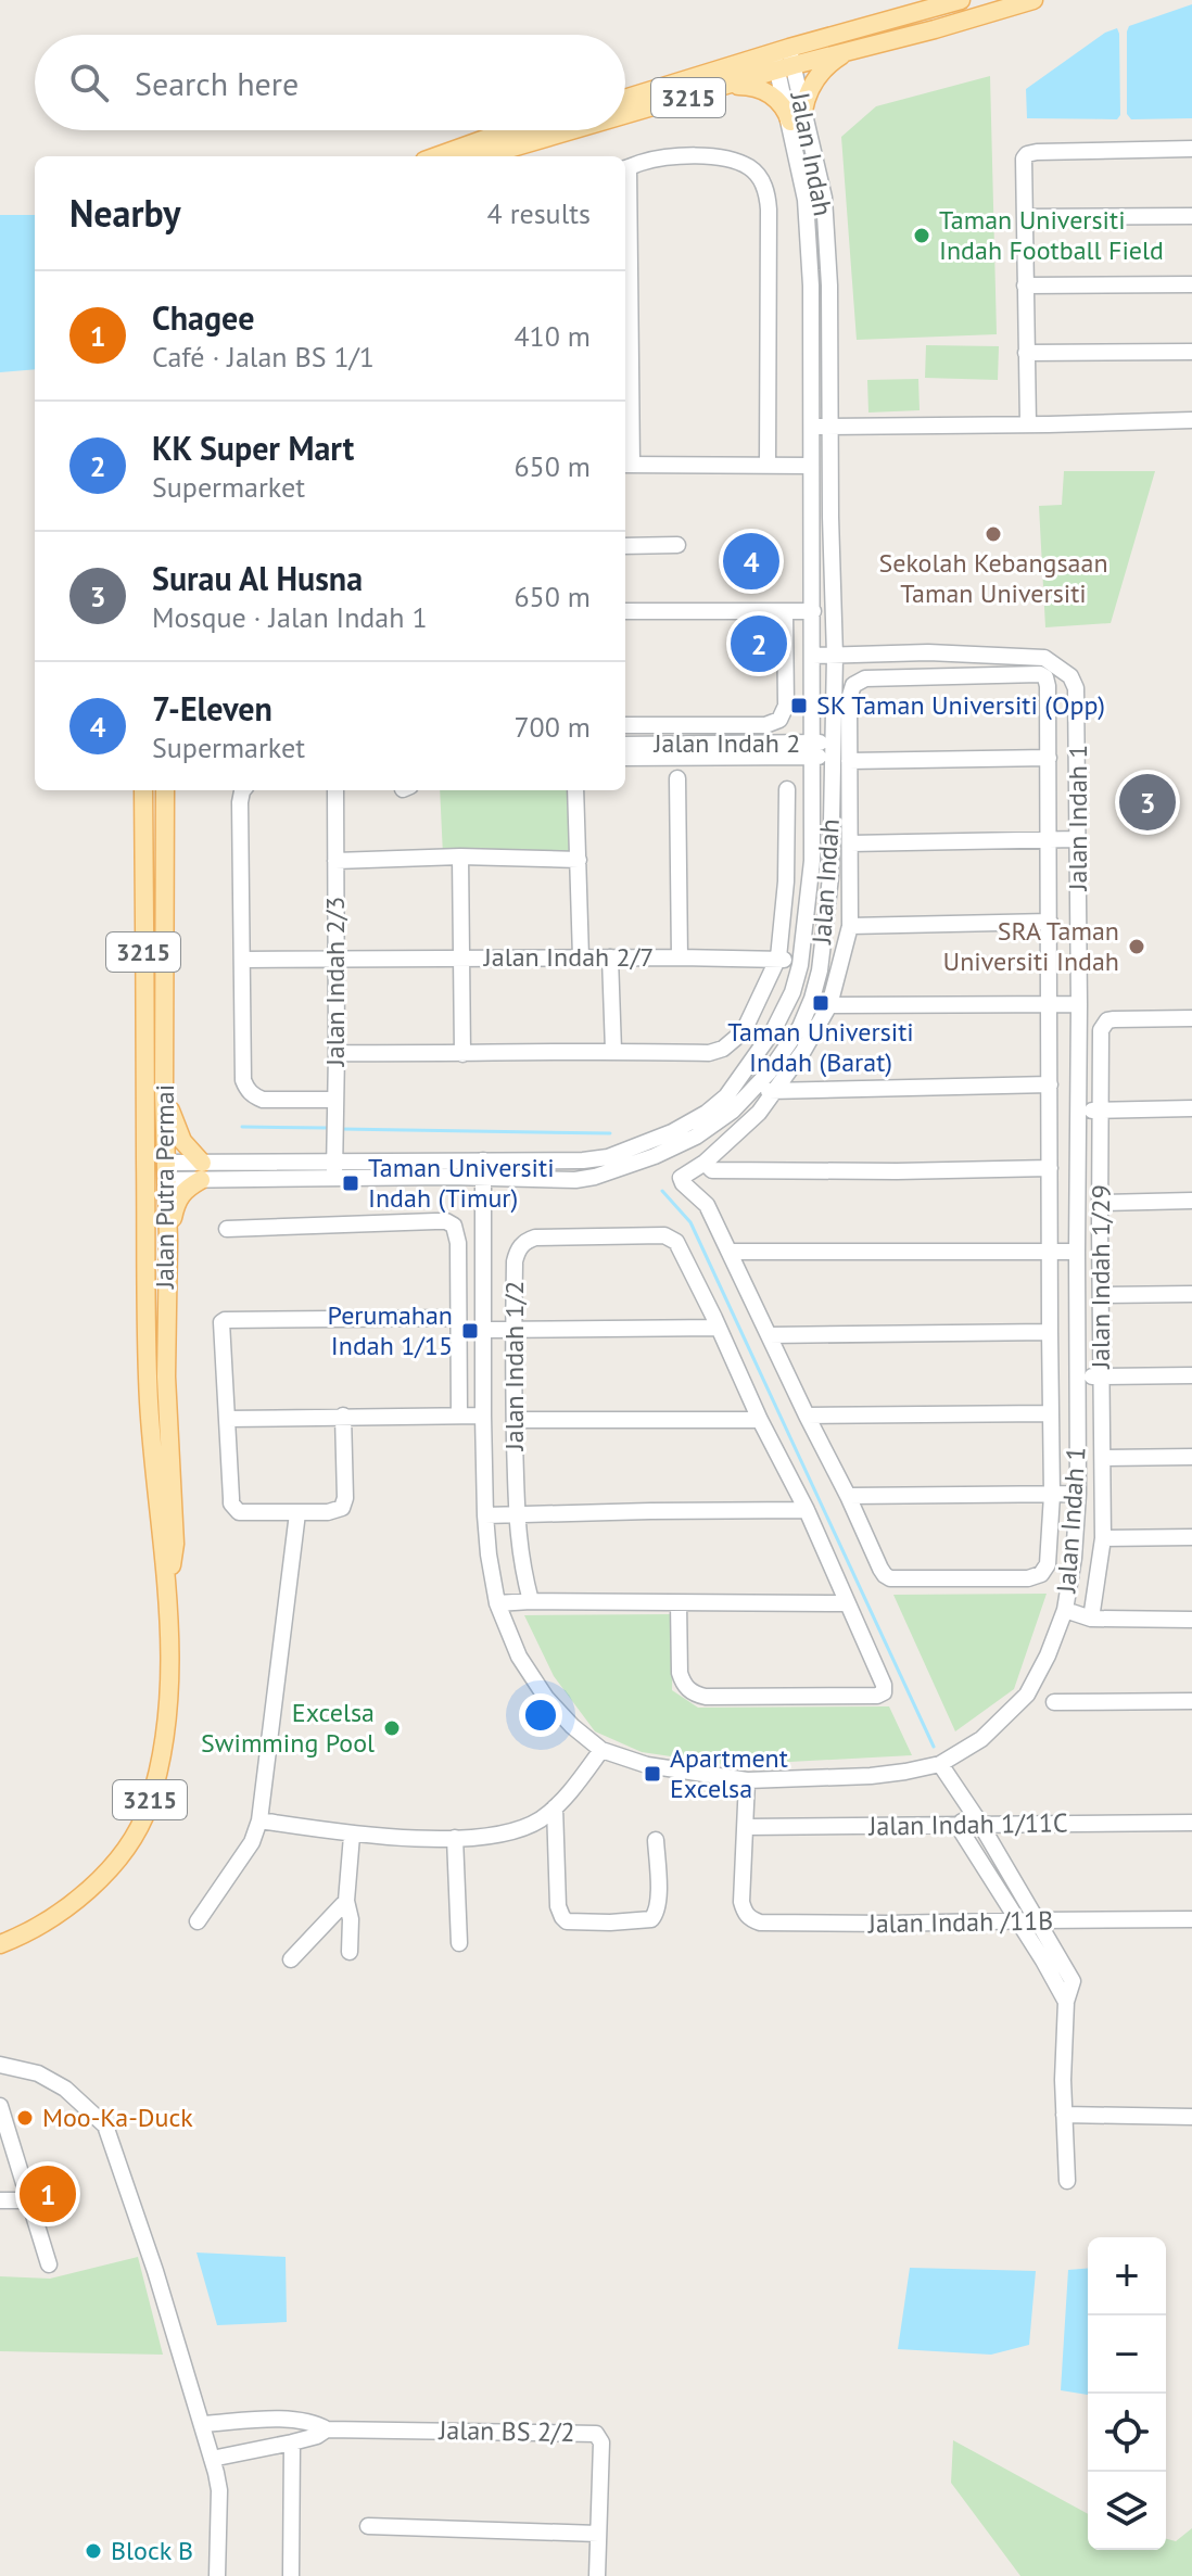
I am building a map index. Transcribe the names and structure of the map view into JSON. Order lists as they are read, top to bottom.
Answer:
{
  "streets": {
    "main road": ["3215", "Jalan Putra Permai"],
    "street": [
      "Jalan Indah",
      "Jalan Indah 2",
      "Jalan Indah 1",
      "Jalan Indah 2/7",
      "Jalan Indah 2/3",
      "Jalan Indah 1/29",
      "Jalan Indah 1/2",
      "Jalan Indah 1/11C",
      "Jalan Indah /11B",
      "Jalan BS 2/2"
    ]
  },
  "crossings": [
    ["3215", "Jalan Indah"],
    ["Jalan Indah", "Jalan Indah 2"],
    ["Jalan Indah", "Jalan Indah 1"],
    ["Jalan Indah", "Jalan Indah 2/7"],
    ["Jalan Indah", "Jalan Indah 2/3"],
    ["Jalan Indah", "Jalan Putra Permai"],
    ["Jalan Indah 2/7", "Jalan Indah 2/3"],
    ["Jalan Indah 1/11C", "Jalan Indah /11B"]
  ],
  "places": {
    "other": [
      "Taman Universiti Indah Football Field",
      "Sekolah Kebangsaan Taman Universiti",
      "SRA Taman Universiti Indah",
      "Excelsa Swimming Pool",
      "Moo-Ka-Duck",
      "Block B"
    ],
    "transit": [
      "SK Taman Universiti (Opp)",
      "Taman Universiti Indah (Barat)",
      "Taman Universiti Indah (Timur)",
      "Perumahan Indah 1/15",
      "Apartment Excelsa"
    ]
  },
  "page": {
    "search": "Search here",
    "heading": ["Nearby", "4 results"],
    "list": [
      {
        "mark": "1",
        "name": "Chagee",
        "note": "Café · Jalan BS 1/1",
        "value": "410 m"
      },
      {
        "mark": "2",
        "name": "KK Super Mart",
        "note": "Supermarket",
        "value": "650 m"
      },
      {
        "mark": "3",
        "name": "Surau Al Husna",
        "note": "Mosque · Jalan Indah 1",
        "value": "650 m"
      },
      {
        "mark": "4",
        "name": "7-Eleven",
        "note": "Supermarket",
        "value": "700 m"
      }
    ],
    "pins": [
      "4",
      "2",
      "3",
      "1"
    ],
    "map_buttons": ["+", "−"]
  }
}
